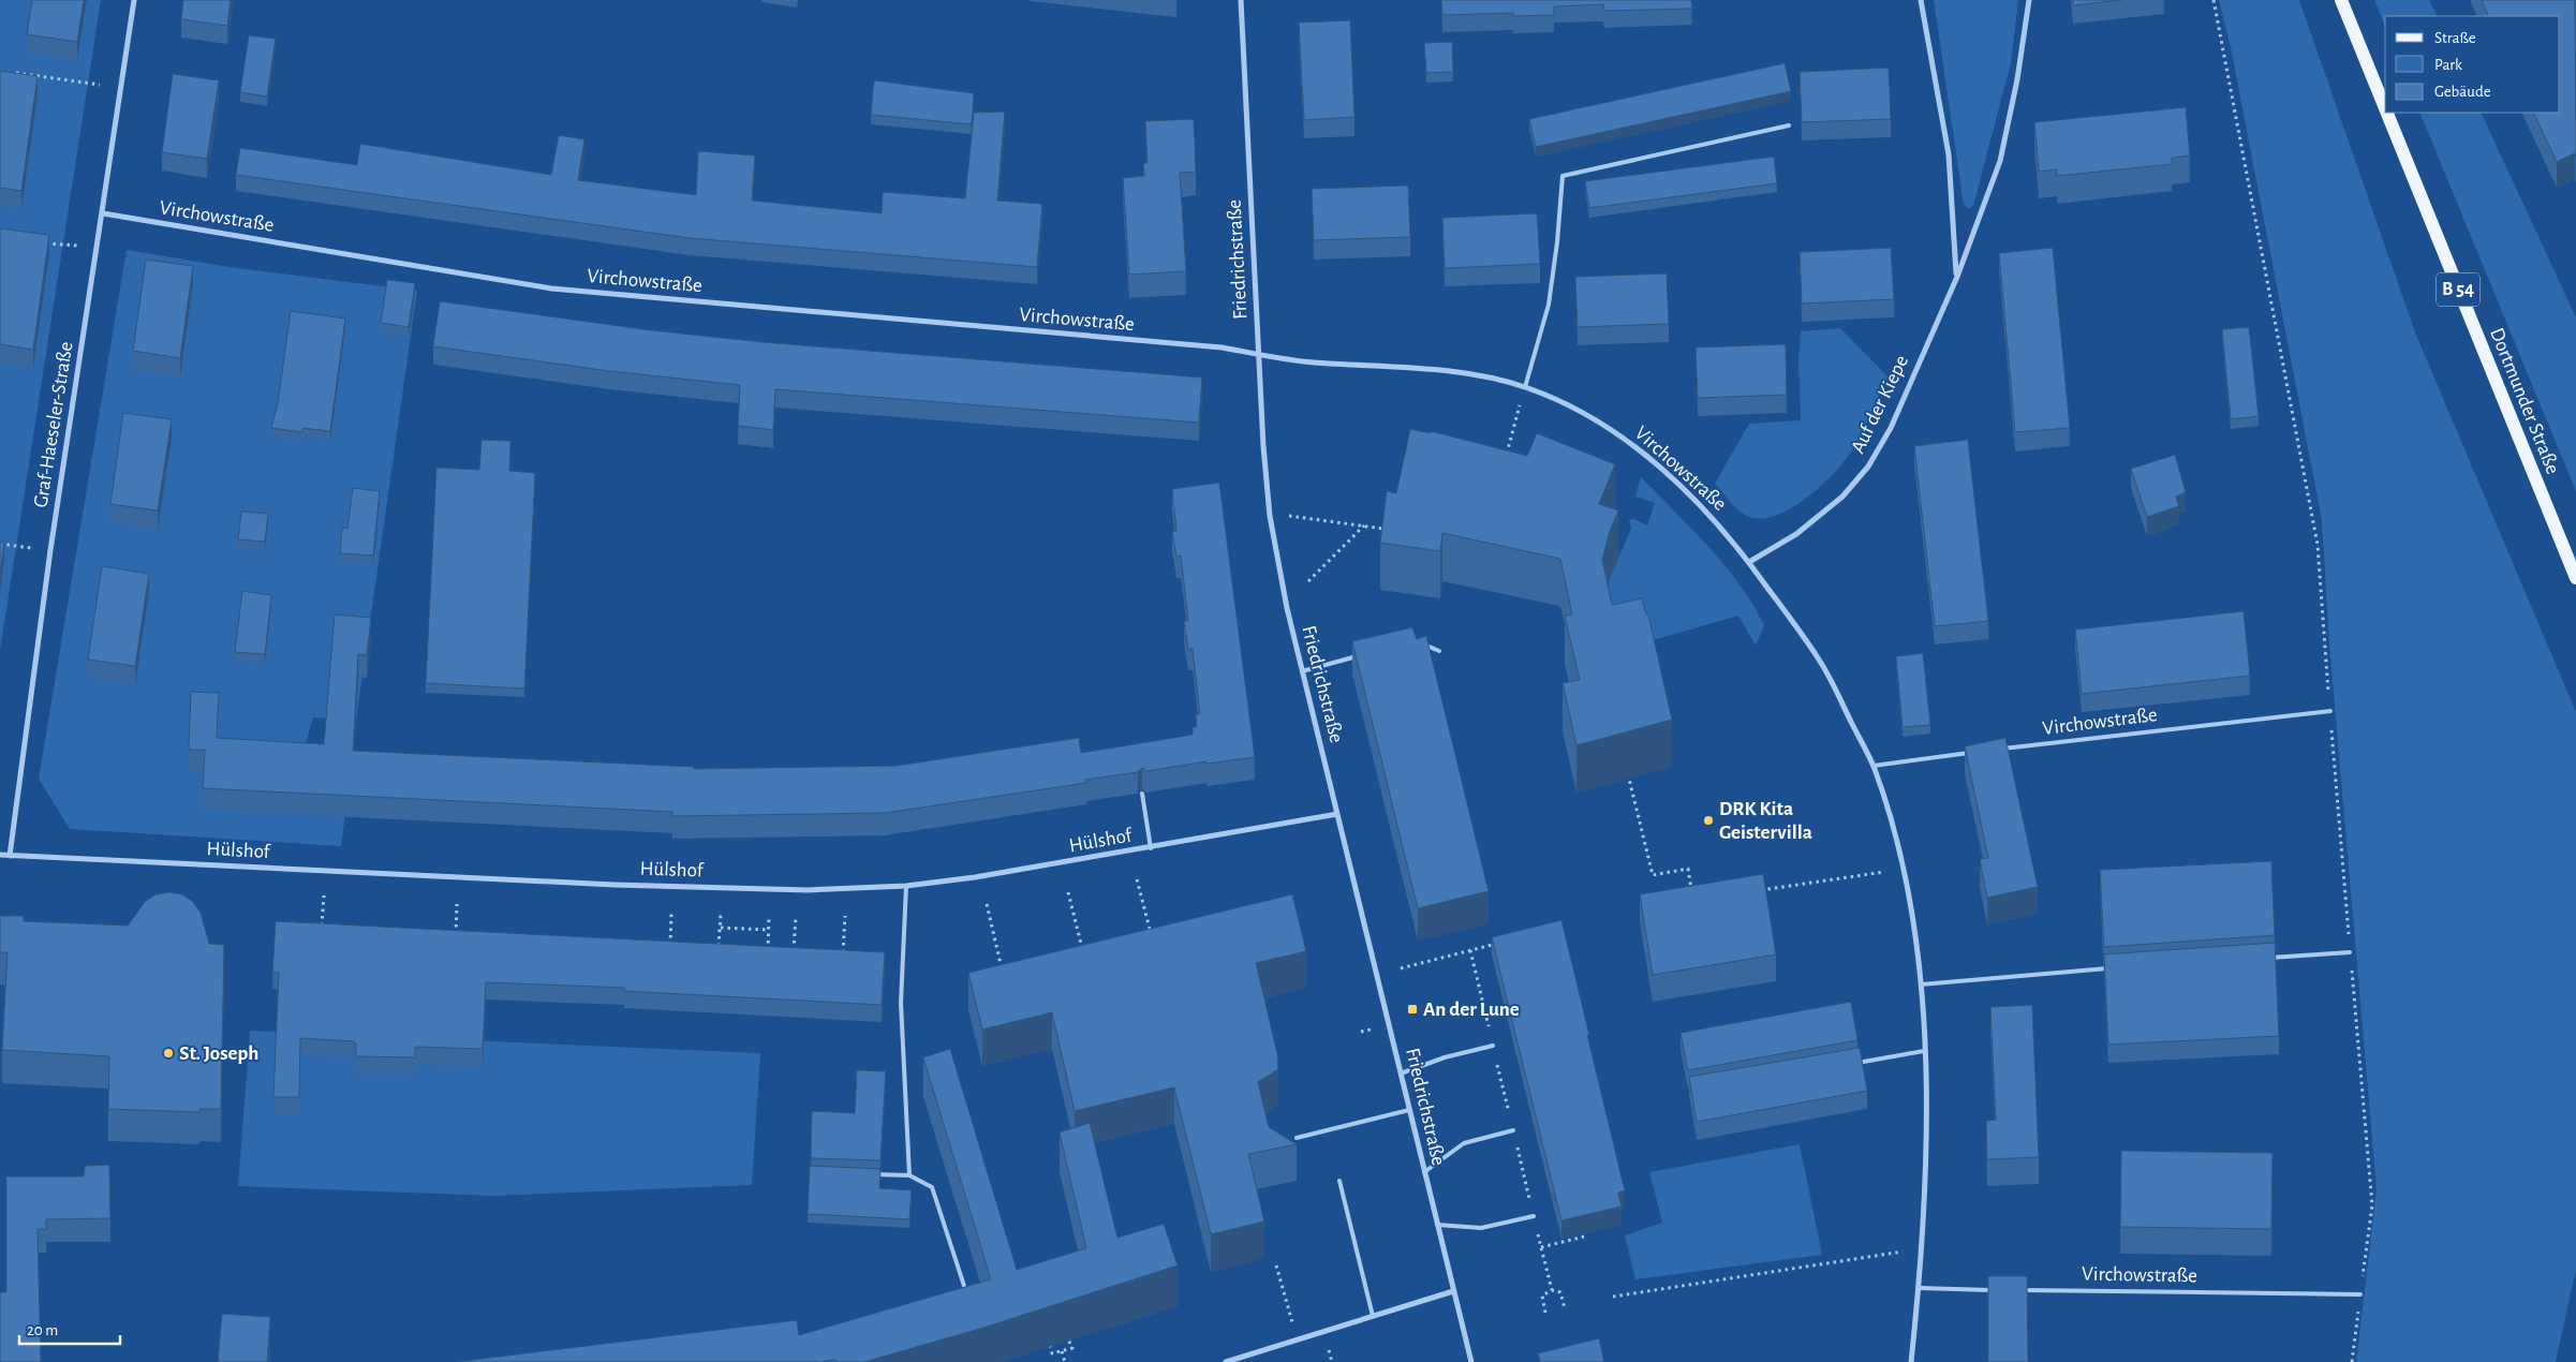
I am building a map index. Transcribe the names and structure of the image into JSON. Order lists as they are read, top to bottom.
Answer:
{
  "streets": {
    "main road": ["B 54", "Dortmunder Straße"],
    "street": [
      "Virchowstraße",
      "Friedrichstraße",
      "Auf der Kiepe",
      "Graf-Haeseler-Straße",
      "Hülshof"
    ]
  },
  "crossings": [
    ["Virchowstraße", "Friedrichstraße"],
    ["Virchowstraße", "Auf der Kiepe"],
    ["Virchowstraße", "Graf-Haeseler-Straße"],
    ["Friedrichstraße", "Hülshof"],
    ["Graf-Haeseler-Straße", "Hülshof"]
  ],
  "places": {
    "other": ["DRK Kita Geistervilla", "St. Joseph"],
    "transit": ["An der Lune"]
  },
  "legend": ["Straße", "Park", "Gebäude"],
  "scale_bar": "20 m"
}
